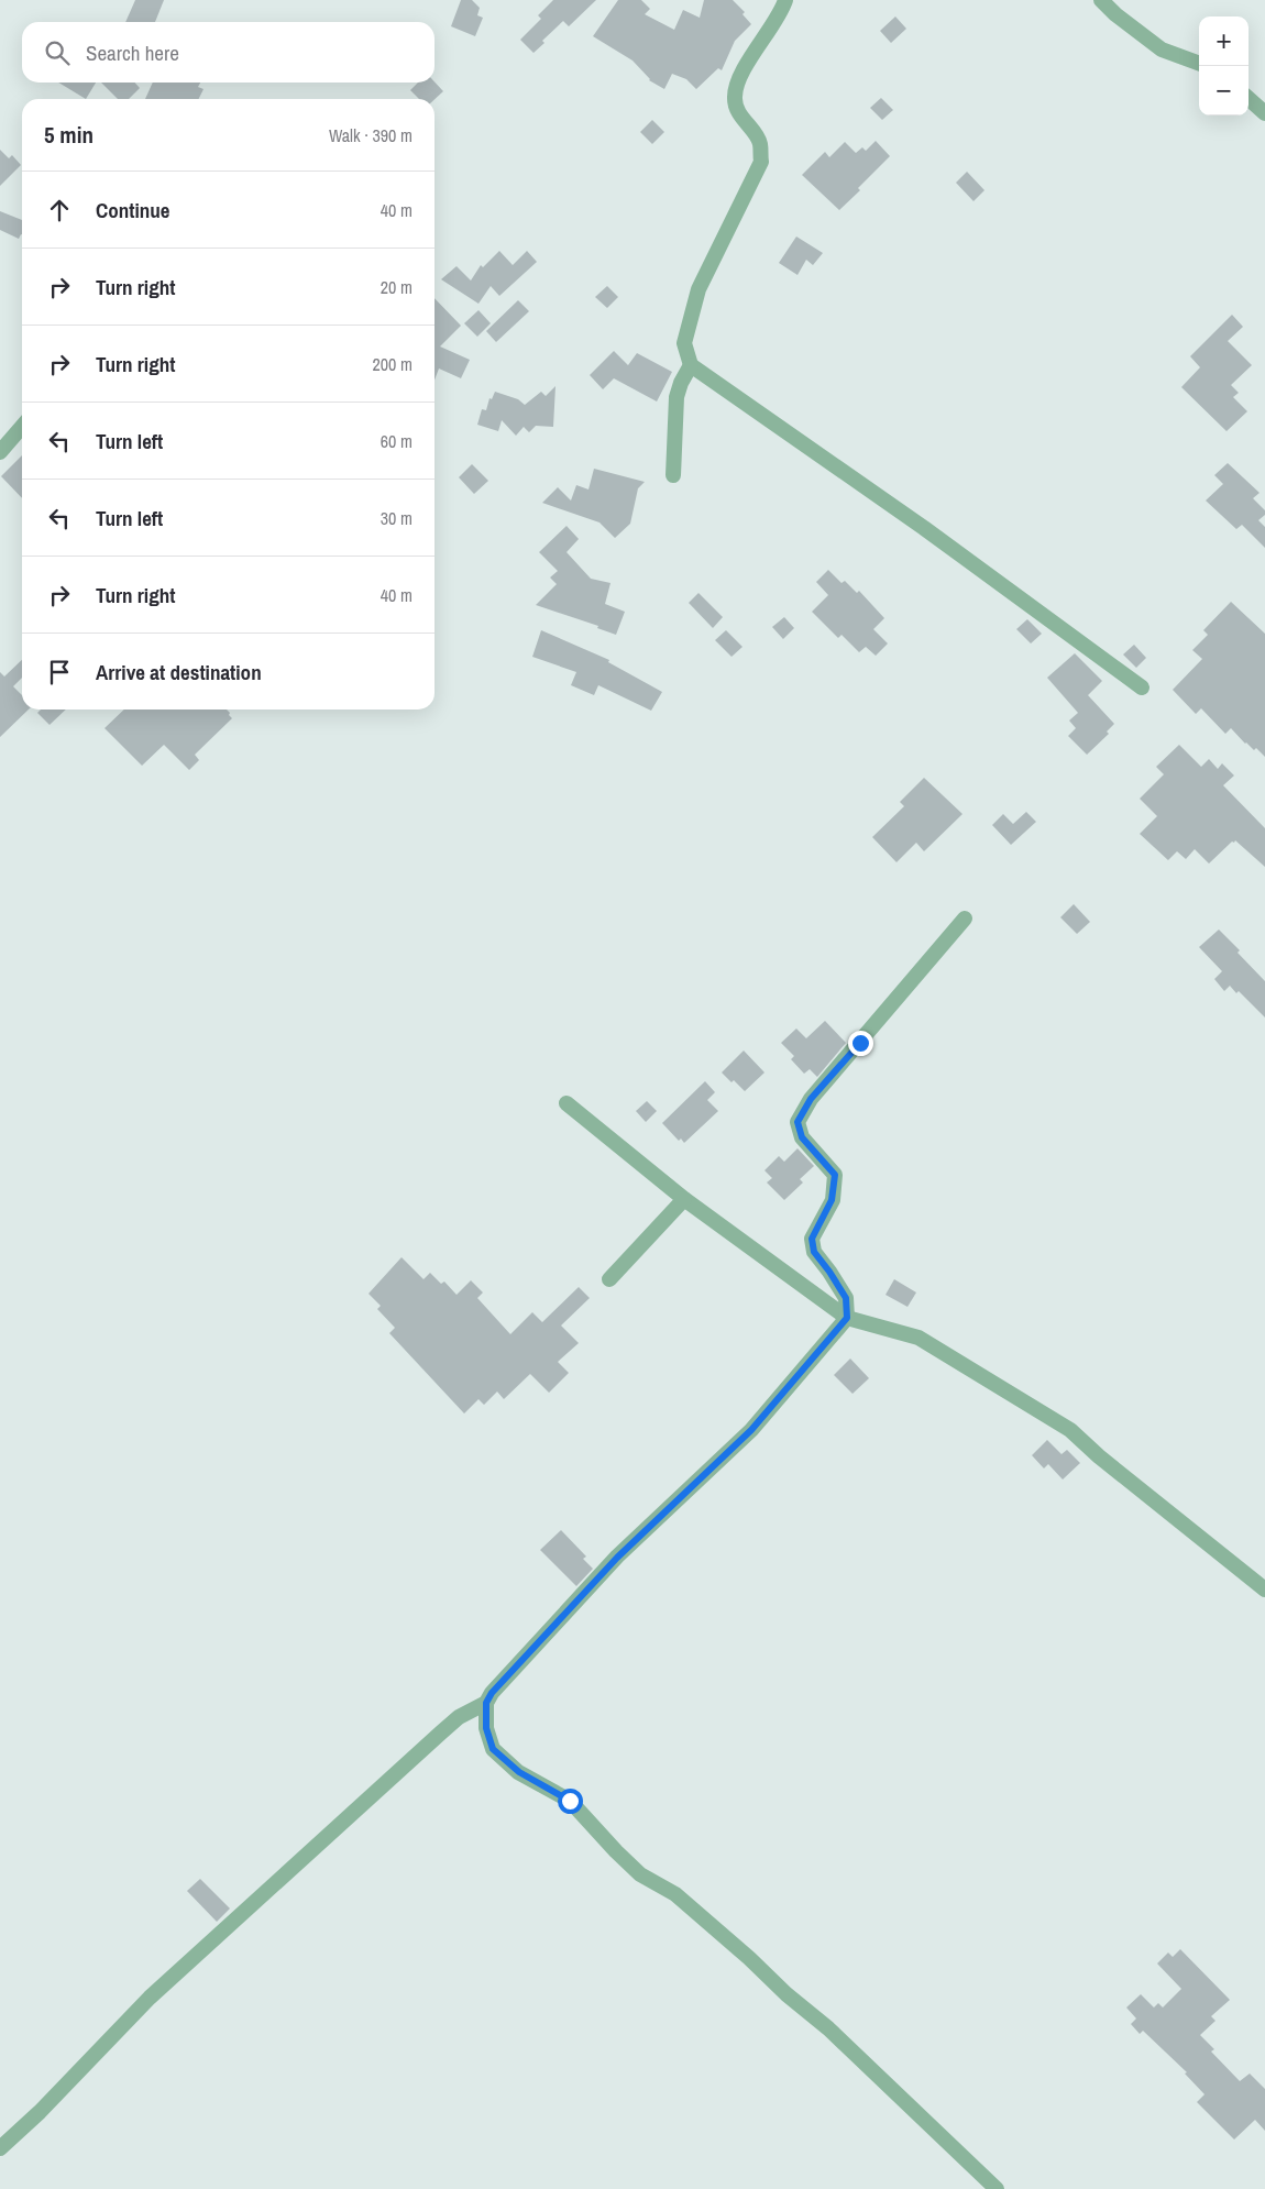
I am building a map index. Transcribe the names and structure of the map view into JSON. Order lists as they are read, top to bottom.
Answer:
{
  "page": {
    "map_buttons": ["+", "−"],
    "search": "Search here",
    "heading": ["5 min", "Walk · 390 m"],
    "list": [
      ["Continue", "40 m"],
      ["Turn right", "20 m"],
      ["Turn right", "200 m"],
      ["Turn left", "60 m"],
      ["Turn left", "30 m"],
      ["Turn right", "40 m"],
      "Arrive at destination"
    ]
  }
}
